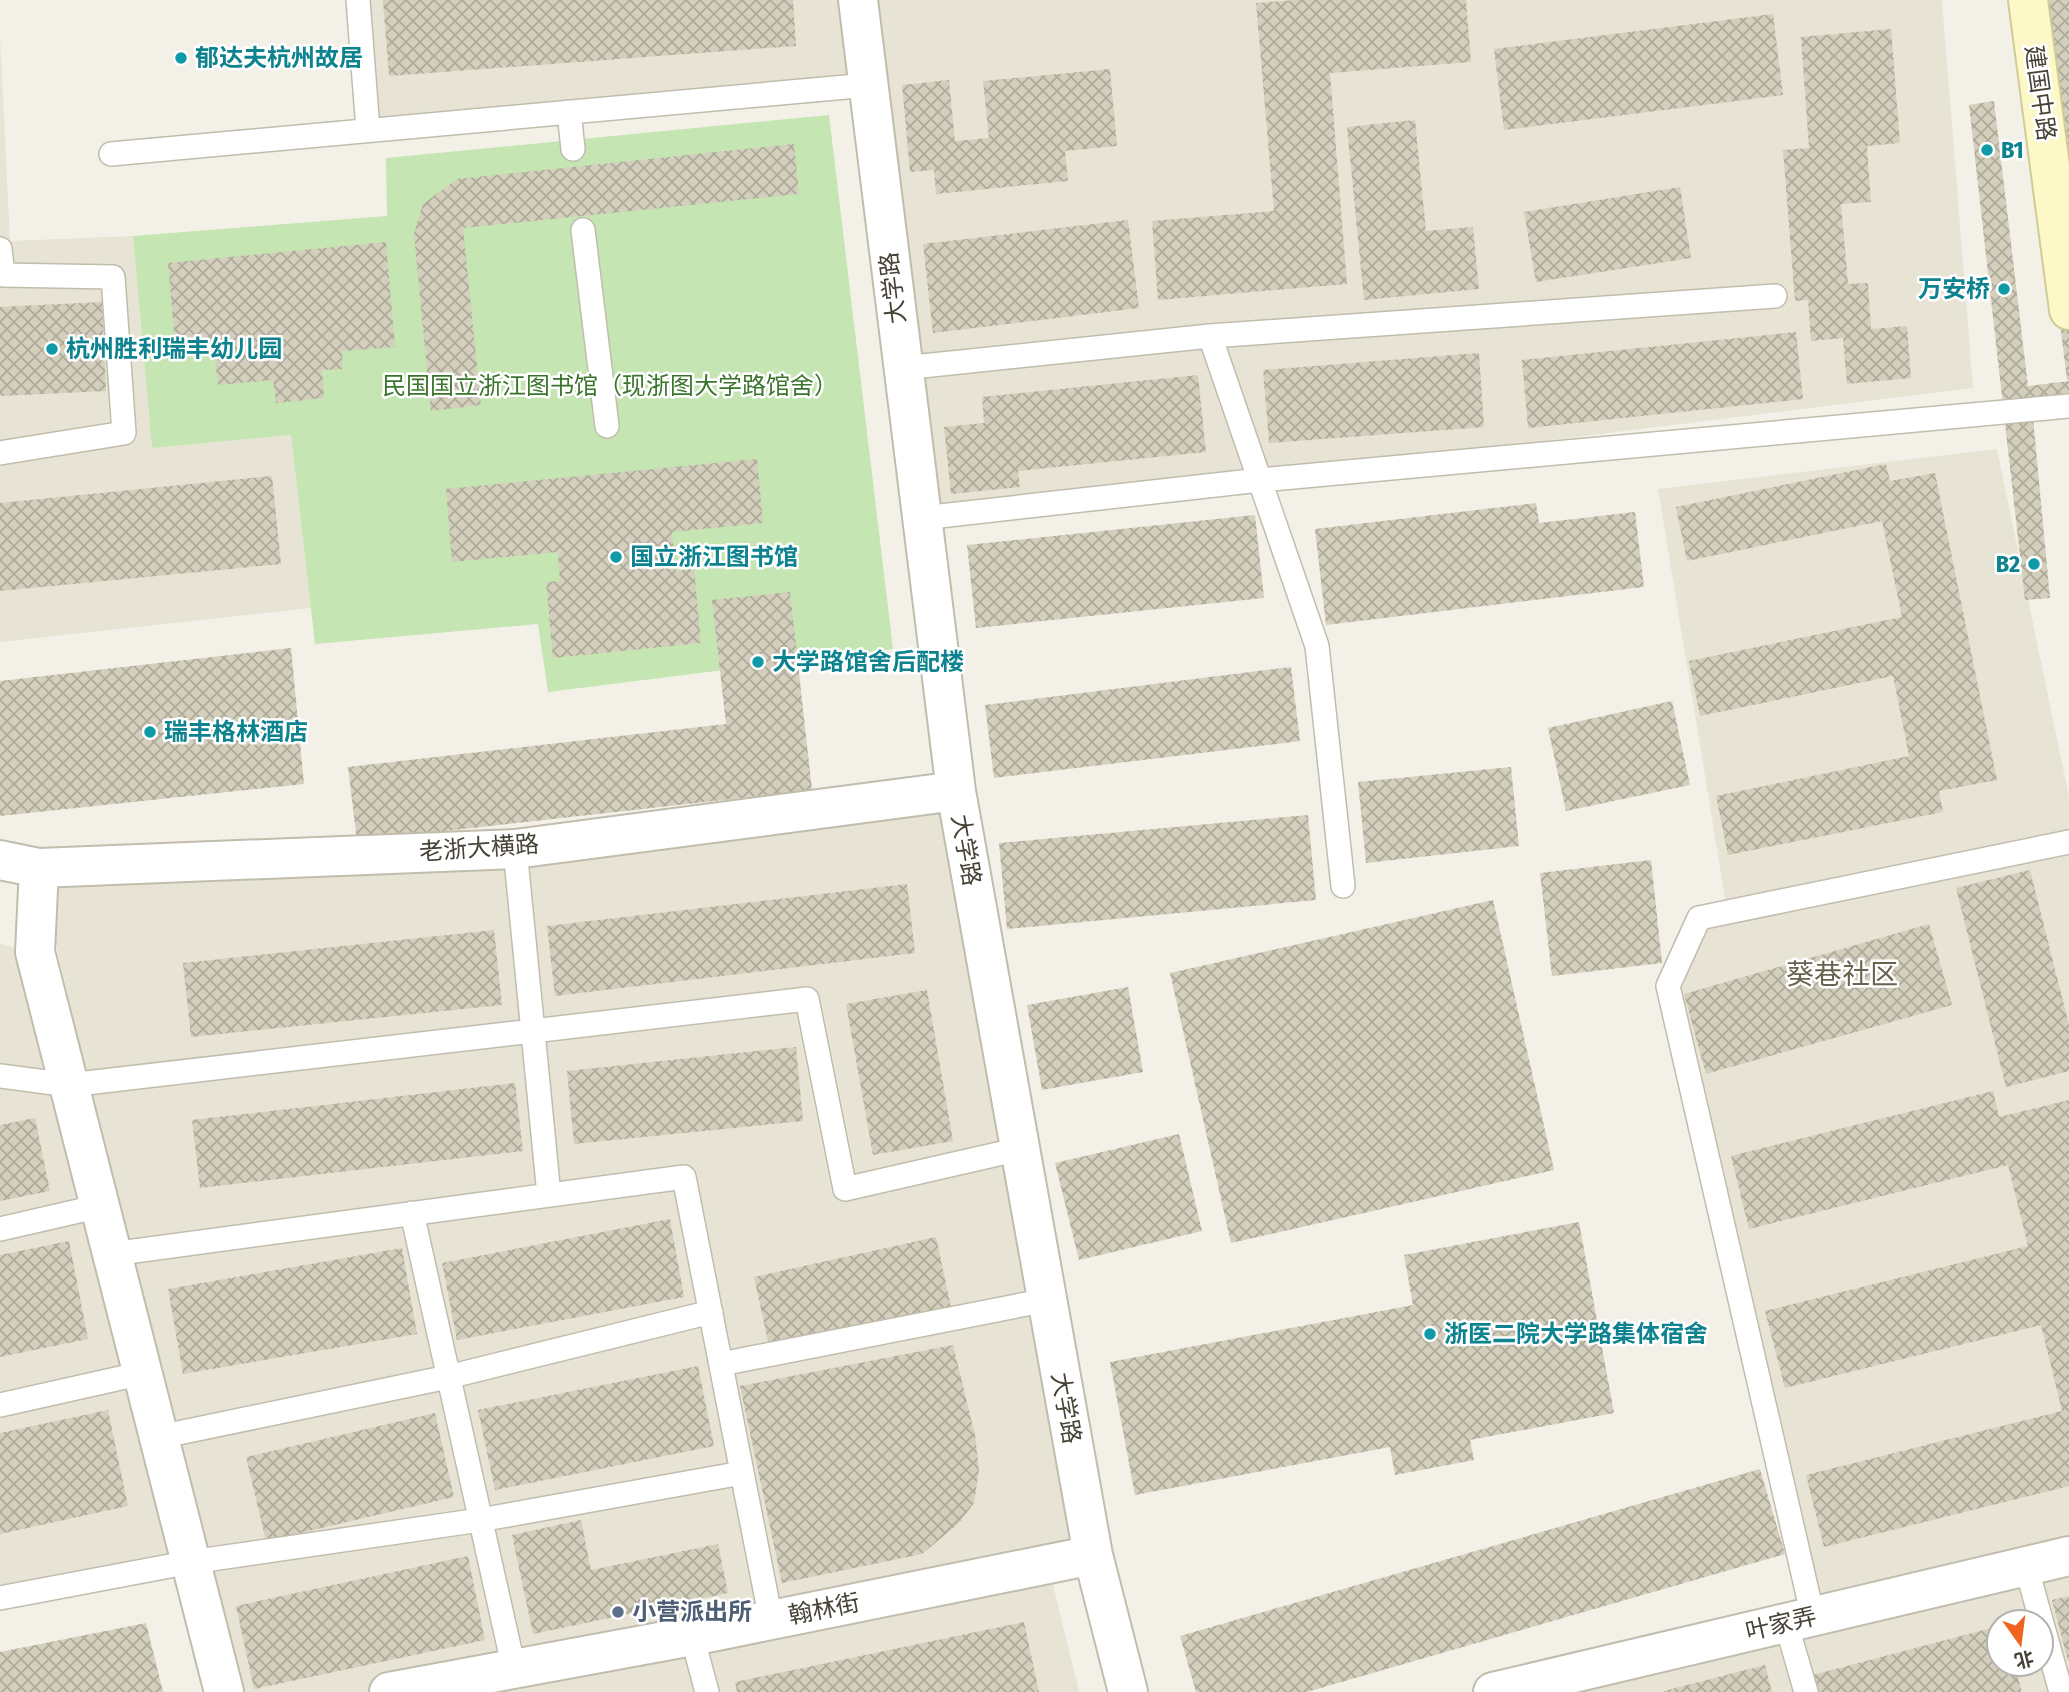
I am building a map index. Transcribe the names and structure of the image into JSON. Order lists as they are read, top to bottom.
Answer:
{
  "streets": {
    "main road": ["建国中路"],
    "street": [
      "大学路",
      "老浙大横路",
      "翰林街",
      "叶家弄"
    ]
  },
  "crossings": [
    ["大学路", "老浙大横路"],
    ["大学路", "翰林街"]
  ],
  "districts": ["葵巷社区"],
  "parks": ["民国国立浙江图书馆（现浙图大学路馆舍）"],
  "places": [
    "郁达夫杭州故居",
    "B1",
    "万安桥",
    "杭州胜利瑞丰幼儿园",
    "国立浙江图书馆",
    "B2",
    "大学路馆舍后配楼",
    "瑞丰格林酒店",
    "浙医二院大学路集体宿舍",
    "小营派出所"
  ],
  "north": "bottom"
}
